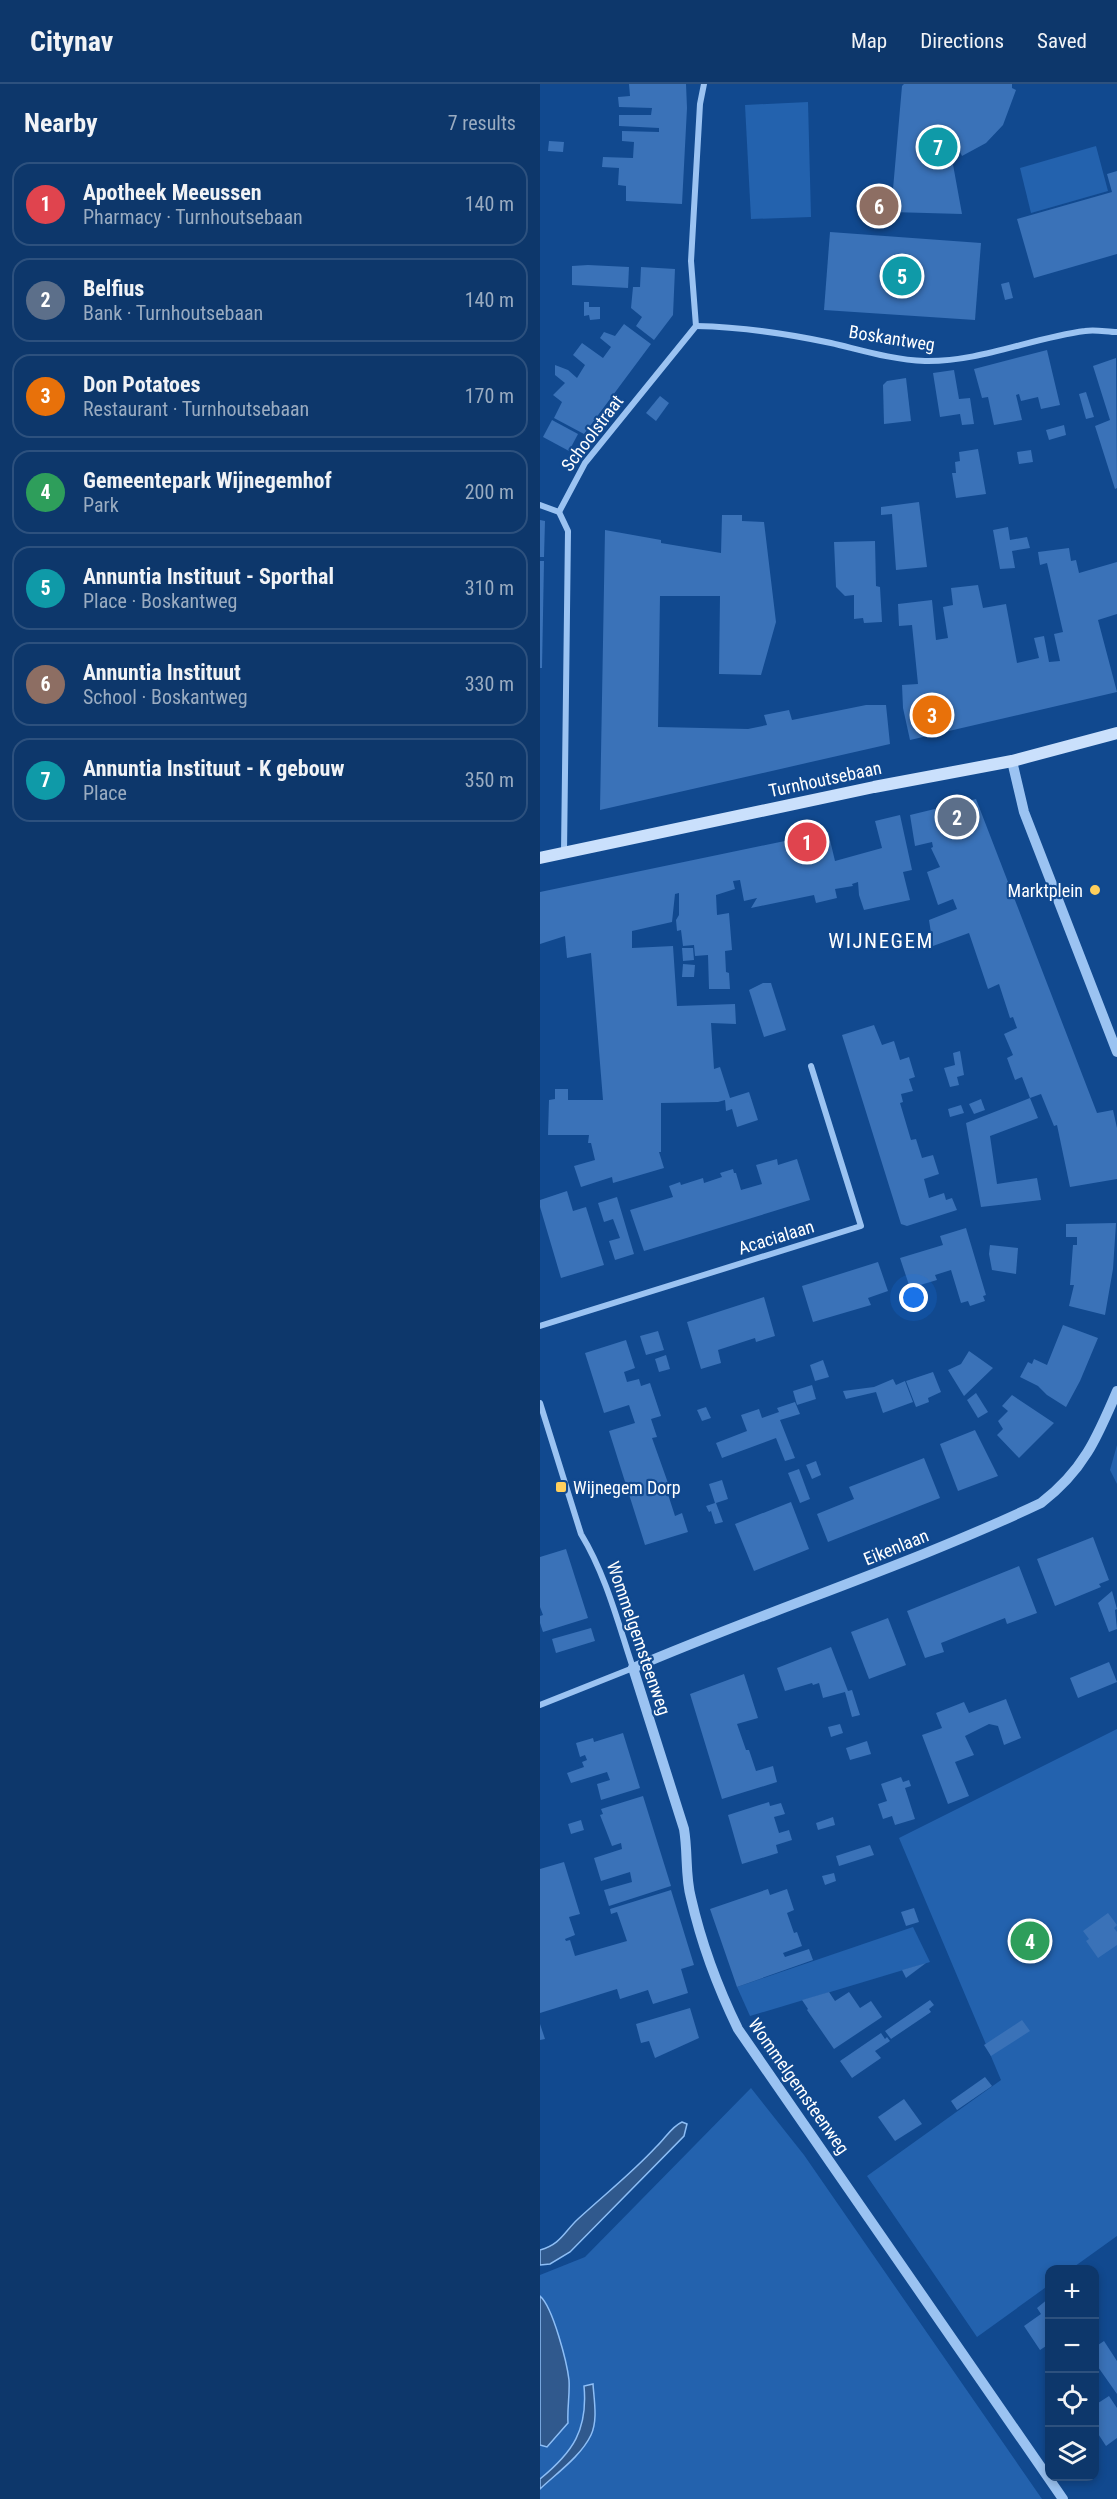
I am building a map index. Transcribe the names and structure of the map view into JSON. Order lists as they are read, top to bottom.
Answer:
{
  "streets": {
    "main road": ["Turnhoutsebaan"],
    "street": [
      "Boskantweg",
      "Schoolstraat",
      "Acacialaan",
      "Eikenlaan",
      "Wommelgemsteenweg"
    ]
  },
  "crossings": [
    ["Boskantweg", "Schoolstraat"],
    ["Eikenlaan", "Wommelgemsteenweg"]
  ],
  "districts": ["WIJNEGEM"],
  "places": {
    "other": ["Marktplein"],
    "transit": ["Wijnegem Dorp"]
  },
  "page": {
    "header": "Citynav",
    "nav": ["Map", "Directions", "Saved"],
    "heading": ["Nearby", "7 results"],
    "pins": [
      "7",
      "6",
      "5",
      "3",
      "2",
      "1",
      "4"
    ],
    "list": [
      {
        "mark": "1",
        "name": "Apotheek Meeussen",
        "note": "Pharmacy · Turnhoutsebaan",
        "value": "140 m"
      },
      {
        "mark": "2",
        "name": "Belfius",
        "note": "Bank · Turnhoutsebaan",
        "value": "140 m"
      },
      {
        "mark": "3",
        "name": "Don Potatoes",
        "note": "Restaurant · Turnhoutsebaan",
        "value": "170 m"
      },
      {
        "mark": "4",
        "name": "Gemeentepark Wijnegemhof",
        "note": "Park",
        "value": "200 m"
      },
      {
        "mark": "5",
        "name": "Annuntia Instituut - Sporthal",
        "note": "Place · Boskantweg",
        "value": "310 m"
      },
      {
        "mark": "6",
        "name": "Annuntia Instituut",
        "note": "School · Boskantweg",
        "value": "330 m"
      },
      {
        "mark": "7",
        "name": "Annuntia Instituut - K gebouw",
        "note": "Place",
        "value": "350 m"
      }
    ],
    "map_buttons": ["+", "−"]
  }
}
